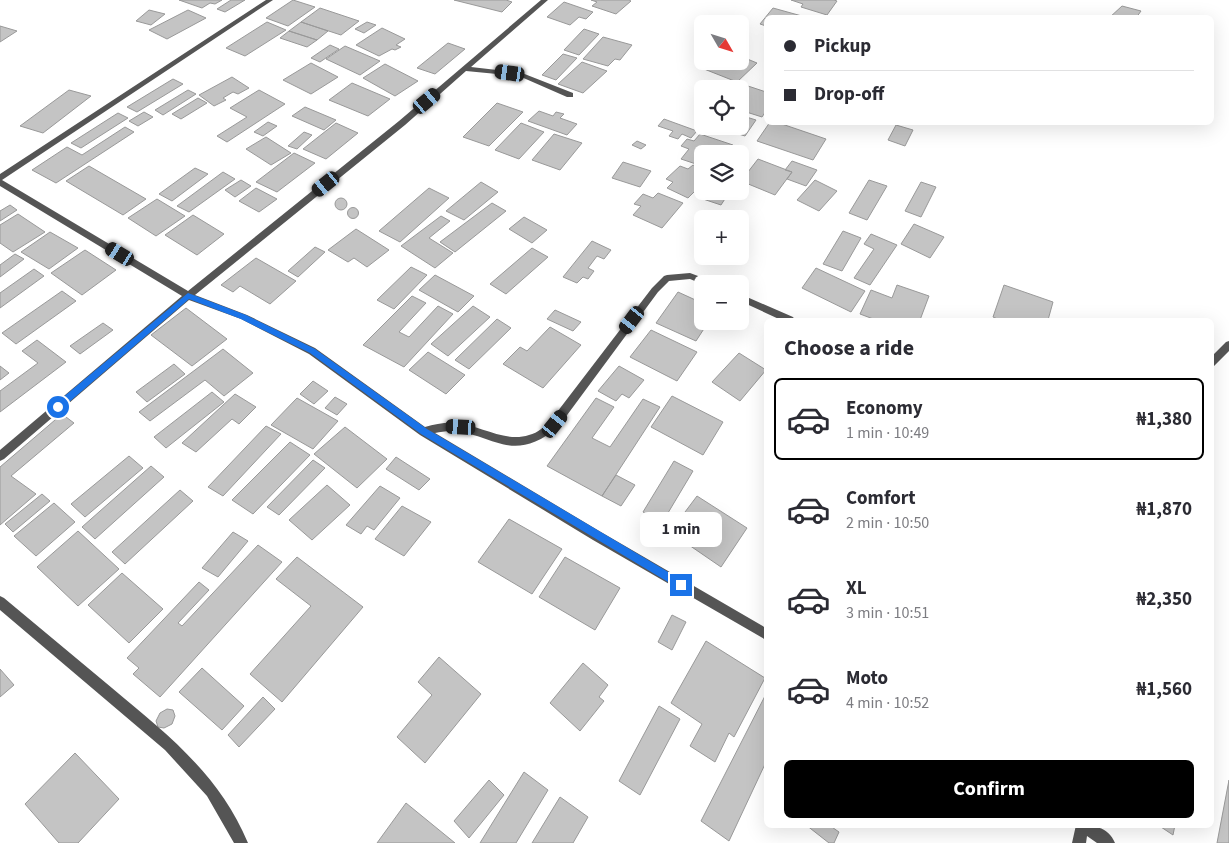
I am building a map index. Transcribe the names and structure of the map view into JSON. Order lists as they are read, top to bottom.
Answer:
{
  "north": "bottom right",
  "page": {
    "map_buttons": ["+", "−"],
    "banner": ["Pickup", "Drop-off"],
    "heading": "Choose a ride",
    "list": [
      {
        "name": "Economy",
        "note": "1 min · 10:49",
        "value": "₦1,380"
      },
      {
        "name": "Comfort",
        "note": "2 min · 10:50",
        "value": "₦1,870"
      },
      {
        "name": "XL",
        "note": "3 min · 10:51",
        "value": "₦2,350"
      },
      {
        "name": "Moto",
        "note": "4 min · 10:52",
        "value": "₦1,560"
      }
    ],
    "bubble": "1 min",
    "buttons": "Confirm"
  }
}
